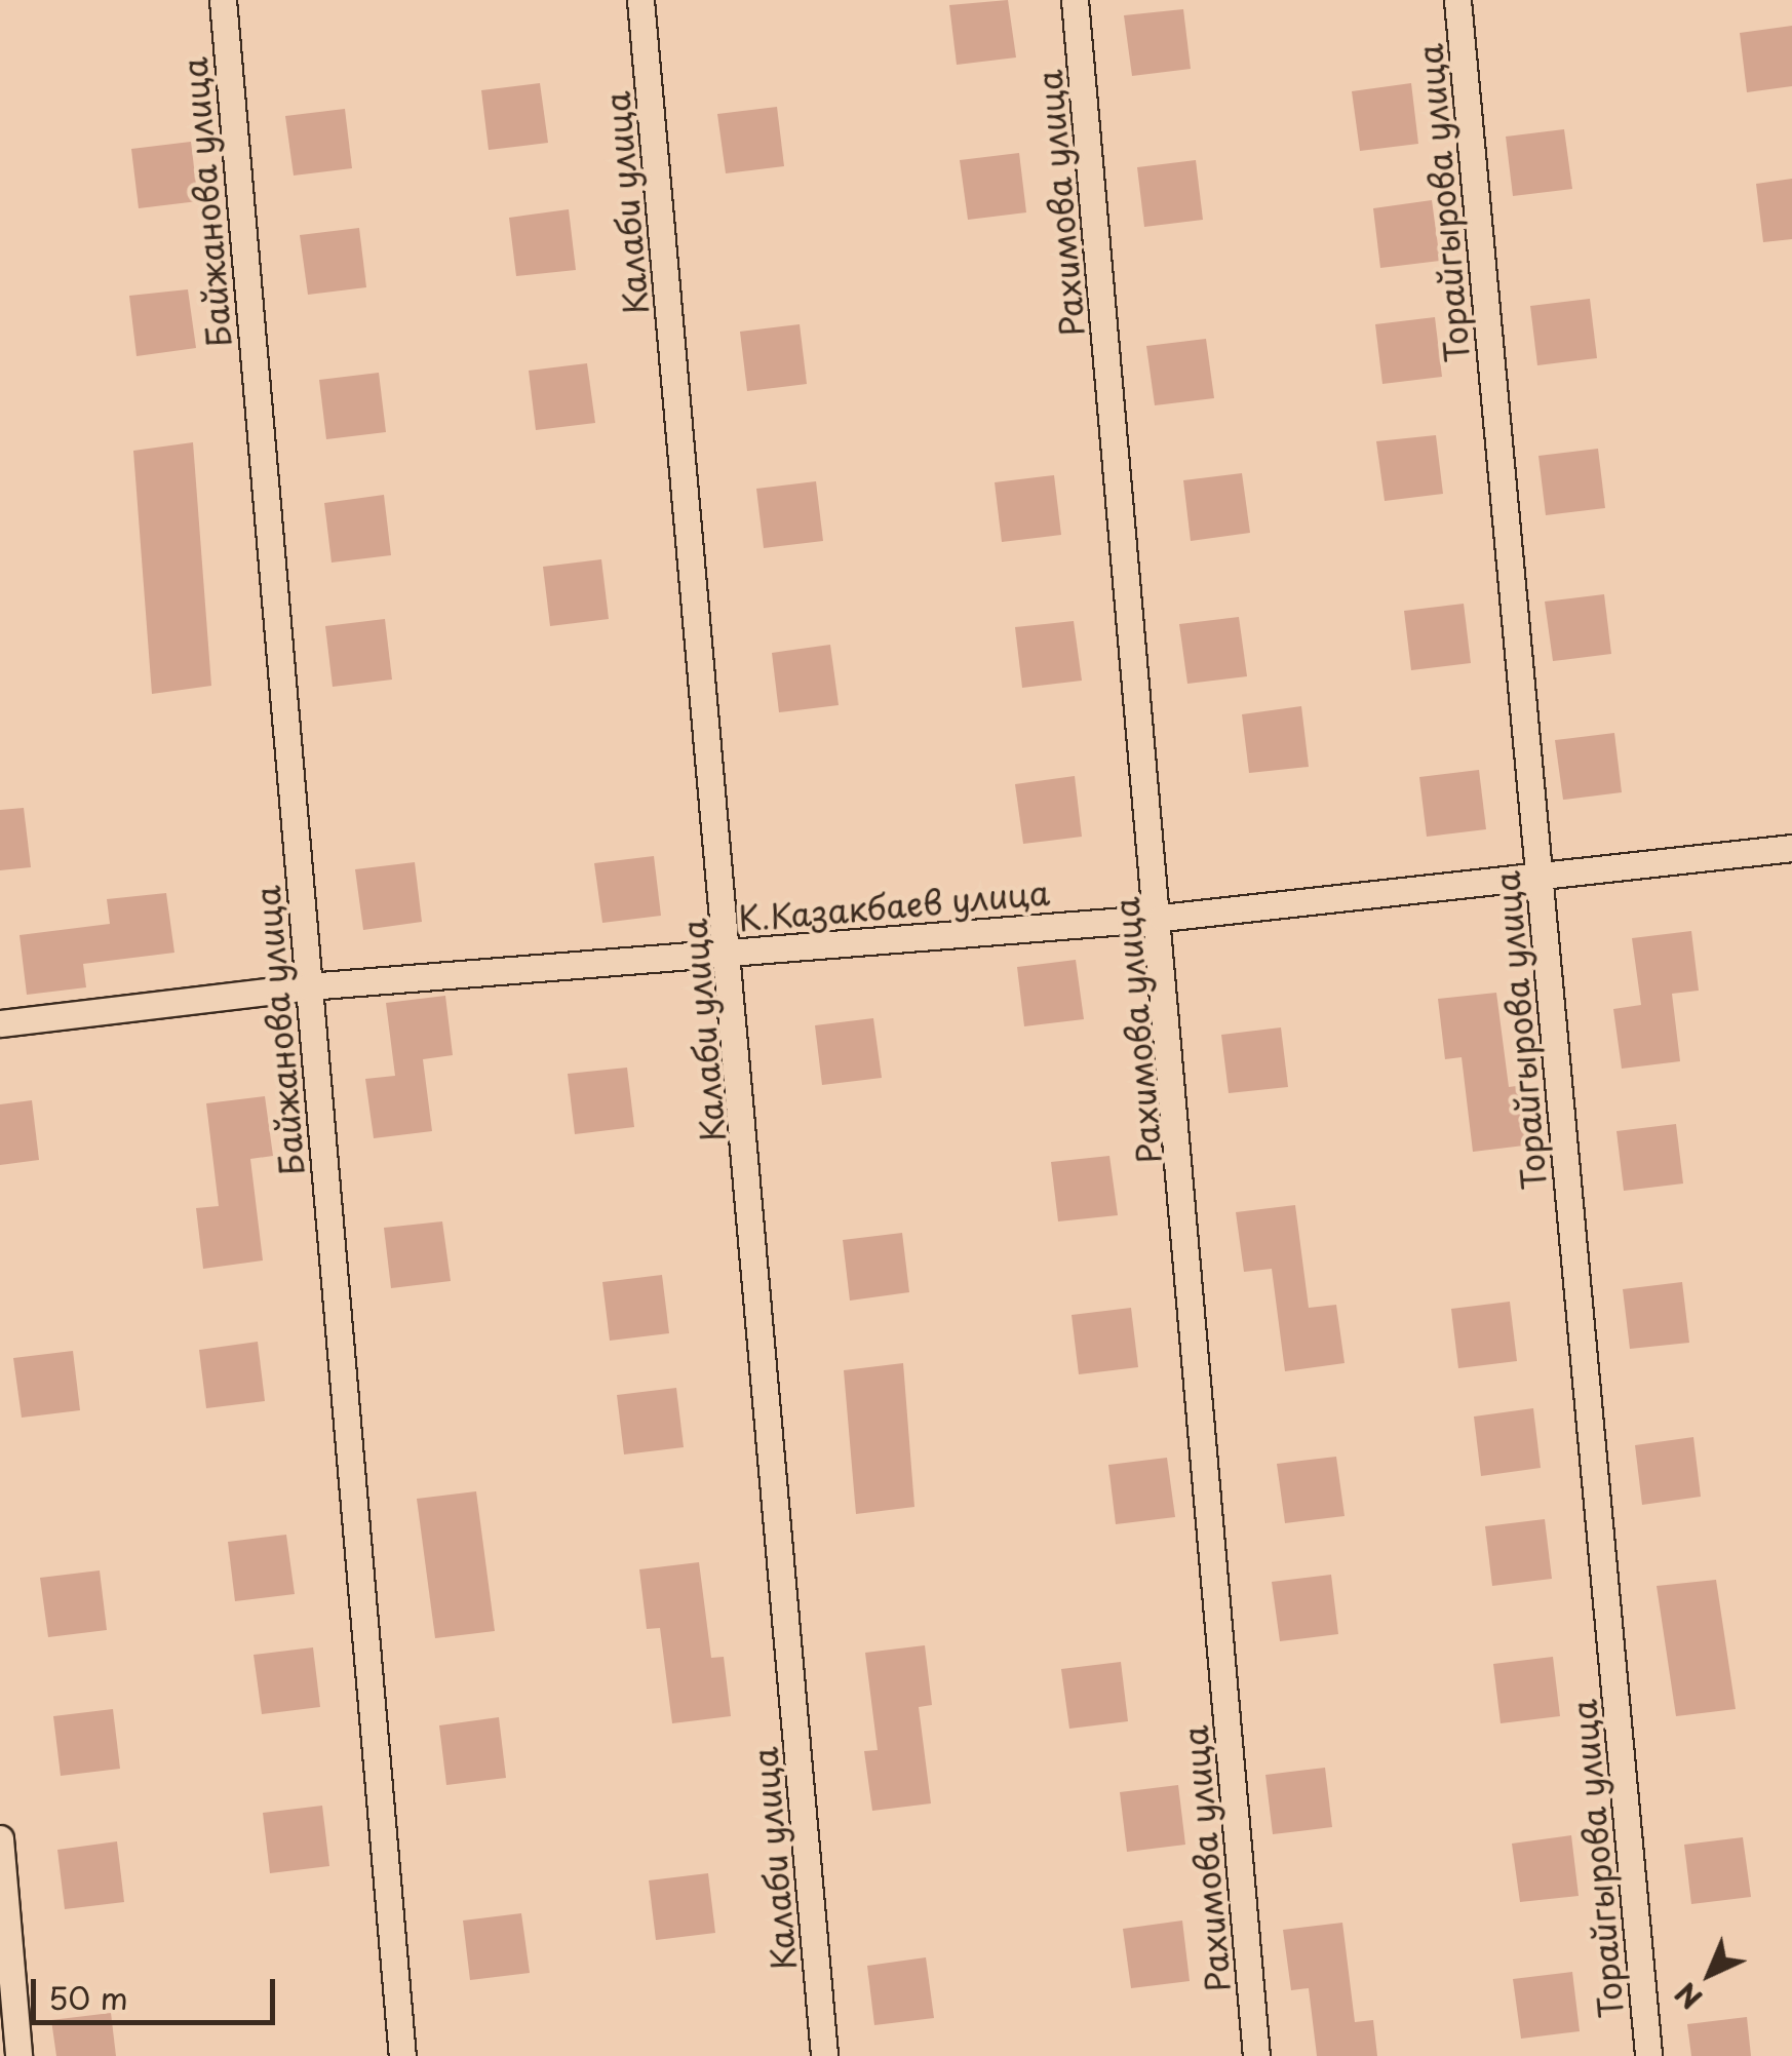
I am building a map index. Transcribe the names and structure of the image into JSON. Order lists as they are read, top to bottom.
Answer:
{
  "streets": {
    "street": [
      "Байжанова улица",
      "Калаби улица",
      "Рахимова улица",
      "Торайгырова улица",
      "К.Казакбаев улица"
    ]
  },
  "crossings": [
    ["Байжанова улица", "К.Казакбаев улица"],
    ["Калаби улица", "К.Казакбаев улица"],
    ["Рахимова улица", "К.Казакбаев улица"],
    ["Торайгырова улица", "К.Казакбаев улица"]
  ],
  "scale_bar": "50 m",
  "north": "bottom left"
}
